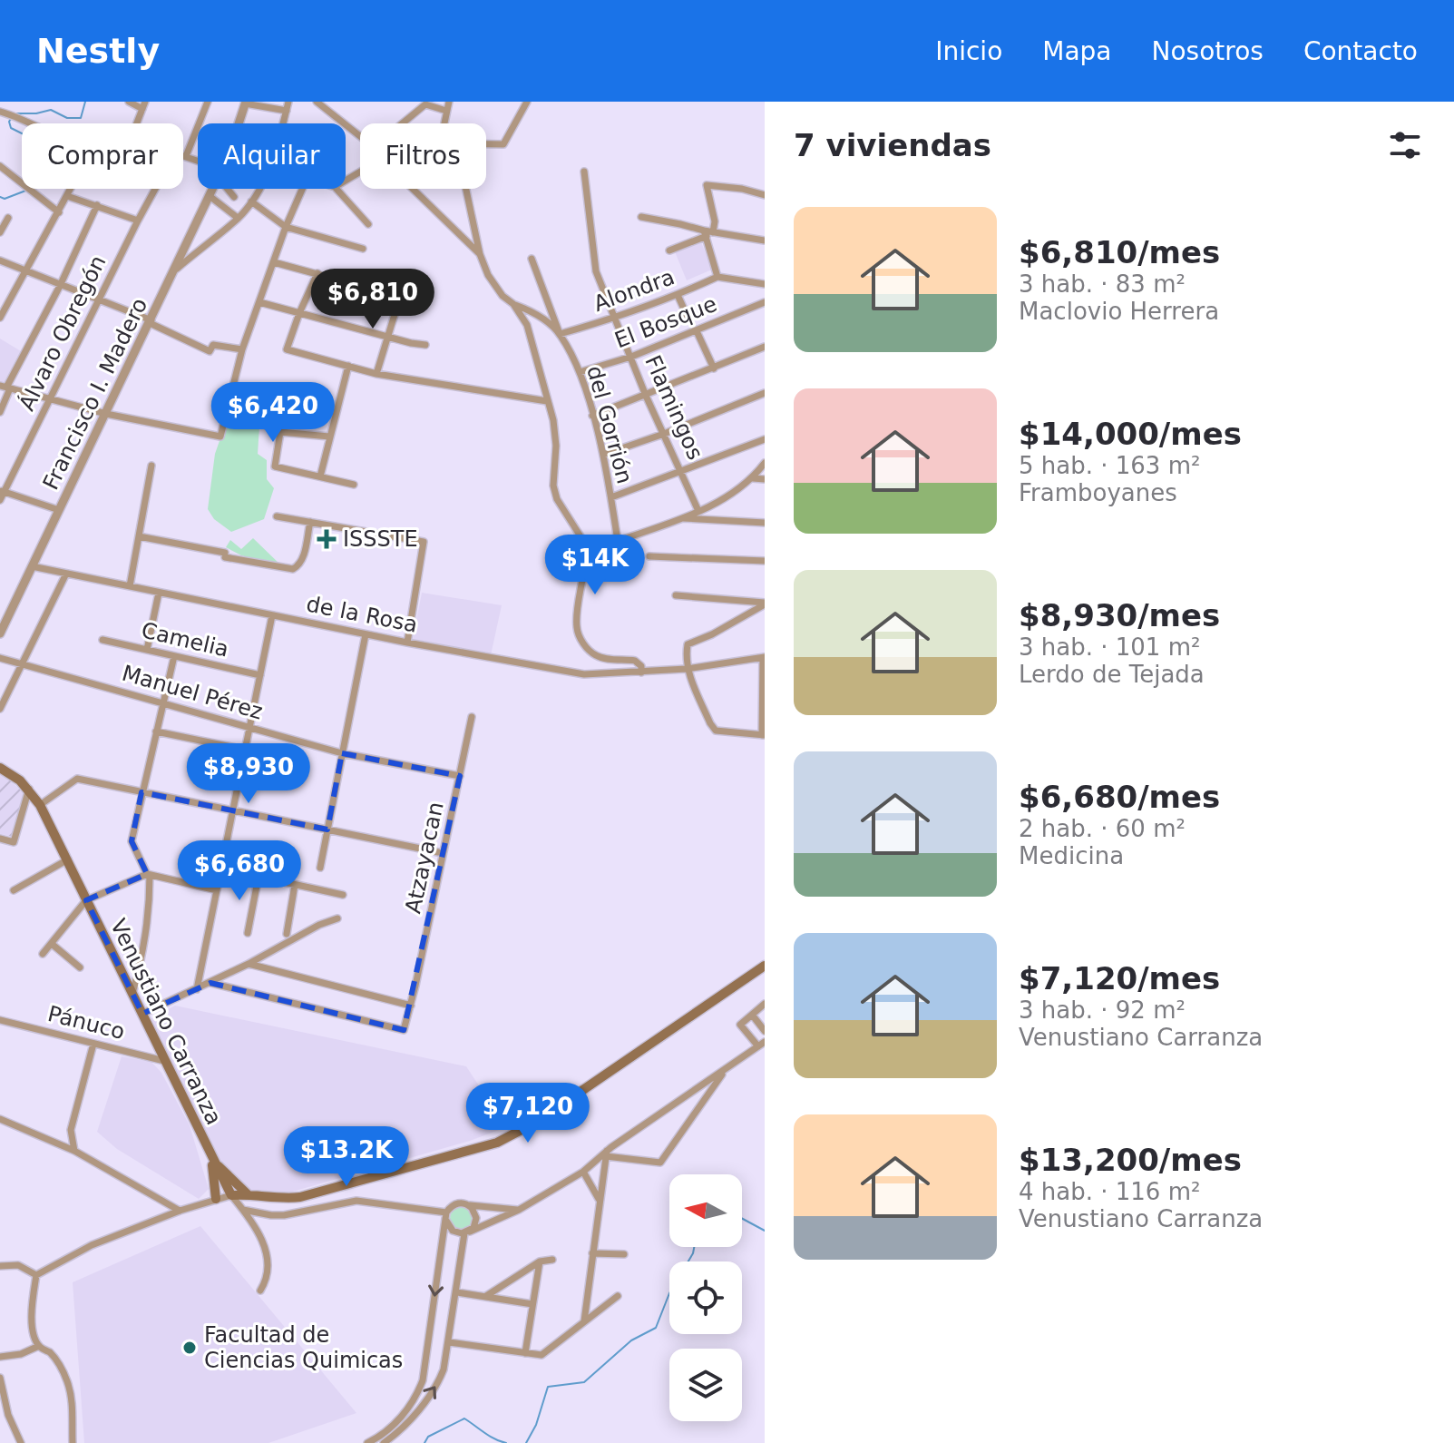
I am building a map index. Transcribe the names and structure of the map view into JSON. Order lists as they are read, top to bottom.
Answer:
{
  "streets": {
    "main road": ["Venustiano Carranza"],
    "street": [
      "Alondra",
      "El Bosque",
      "Álvaro Obregón",
      "Francisco I. Madero",
      "Flamingos",
      "del Gorrión",
      "de la Rosa",
      "Camelia",
      "Manuel Pérez",
      "Atzayacan",
      "Pánuco"
    ]
  },
  "crossings": [
    ["Alondra", "Flamingos"],
    ["Alondra", "del Gorrión"],
    ["El Bosque", "Flamingos"],
    ["El Bosque", "del Gorrión"],
    ["Francisco I. Madero", "de la Rosa"],
    ["Manuel Pérez", "Atzayacan"],
    ["Venustiano Carranza", "Pánuco"]
  ],
  "places": {
    "health": ["ISSSTE"],
    "other": ["Facultad de Ciencias Quimicas"]
  },
  "north": "left",
  "page": {
    "header": "Nestly",
    "nav": [
      "Inicio",
      "Mapa",
      "Nosotros",
      "Contacto"
    ],
    "heading": "7 viviendas",
    "chip": ["Comprar", "Alquilar", "Filtros"],
    "list": [
      {
        "name": "$6,810/mes",
        "note": "3 hab. · 83 m² · Maclovio Herrera"
      },
      {
        "name": "$14,000/mes",
        "note": "5 hab. · 163 m² · Framboyanes"
      },
      {
        "name": "$8,930/mes",
        "note": "3 hab. · 101 m² · Lerdo de Tejada"
      },
      {
        "name": "$6,680/mes",
        "note": "2 hab. · 60 m² · Medicina"
      },
      {
        "name": "$7,120/mes",
        "note": "3 hab. · 92 m² · Venustiano Carranza"
      },
      {
        "name": "$13,200/mes",
        "note": "4 hab. · 116 m² · Venustiano Carranza"
      }
    ],
    "price": [
      "$6,810",
      "$6,420",
      "$14K",
      "$8,930",
      "$6,680",
      "$7,120",
      "$13.2K"
    ]
  }
}
